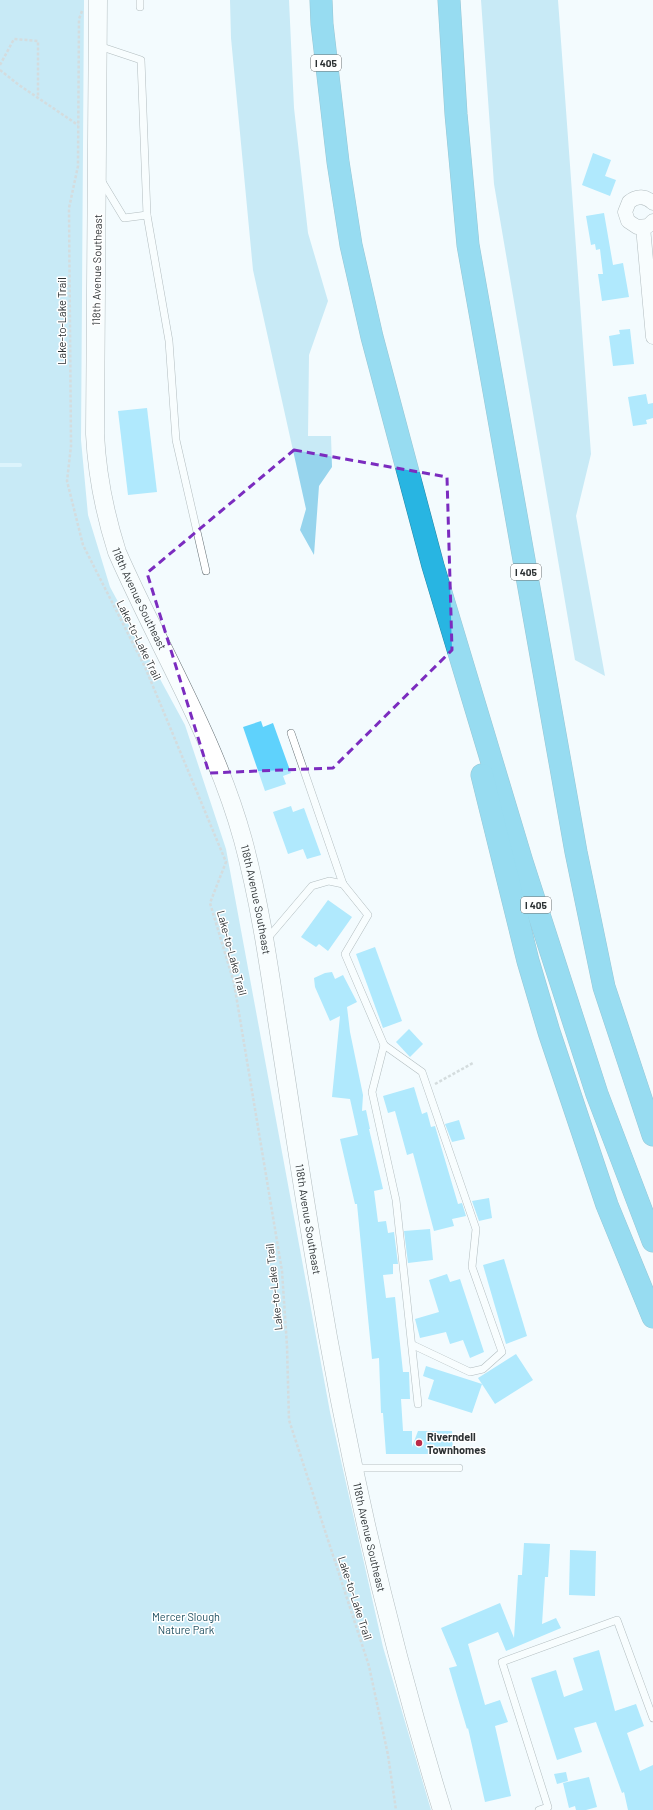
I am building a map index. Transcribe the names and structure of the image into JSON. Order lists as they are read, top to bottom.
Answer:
{
  "streets": {
    "highway": ["I 405"],
    "street": ["118th Avenue Southeast"],
    "path": ["Lake-to-Lake Trail"]
  },
  "crossings": [
    ["118th Avenue Southeast", "Lake-to-Lake Trail"]
  ],
  "parks": ["Mercer Slough Nature Park"],
  "places": ["Riverndell Townhomes"]
}
